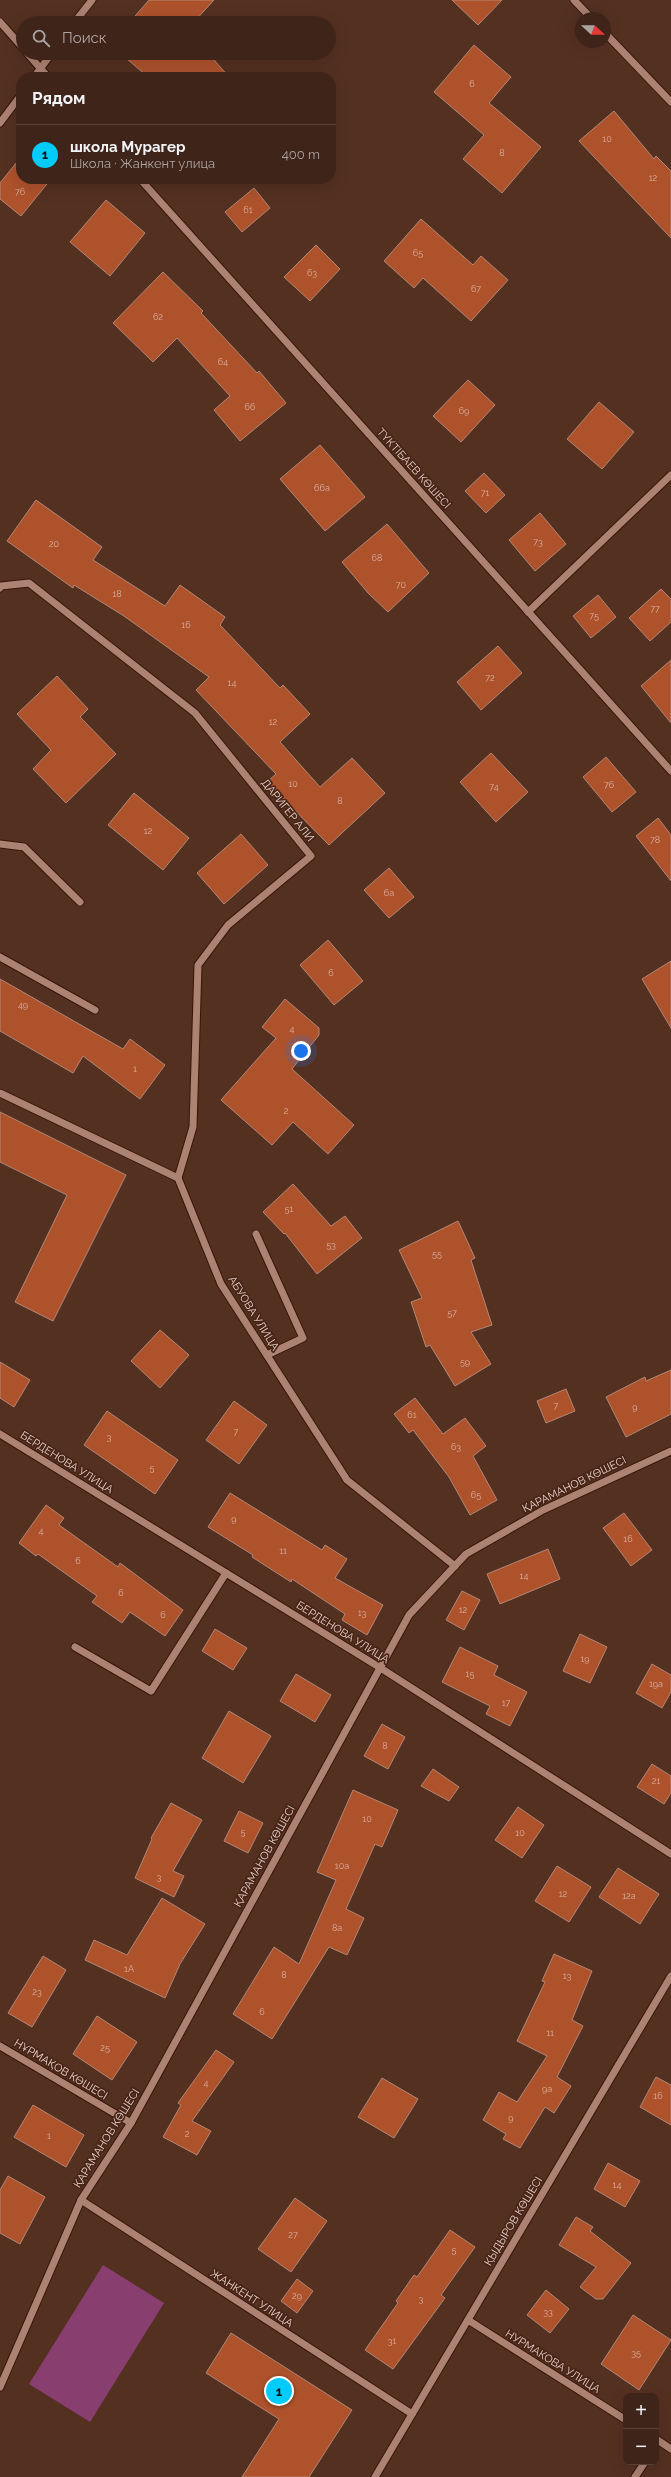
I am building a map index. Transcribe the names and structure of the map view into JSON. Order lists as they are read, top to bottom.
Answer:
{
  "streets": {
    "street": [
      "ТҮКТІБАЕВ КӨШЕСІ",
      "ДАРИГЕР АЛИ",
      "АБУОВА УЛИЦА",
      "БЕРДЕНОВА УЛИЦА",
      "ҚАРАМАНОВ КӨШЕСІ",
      "НҰРМАҚОВ КӨШЕСІ",
      "ҚЫДЫРОВ КӨШЕСІ",
      "ЖАНКЕНТ УЛИЦА",
      "НУРМАКОВА УЛИЦА"
    ]
  },
  "crossings": [
    ["ДАРИГЕР АЛИ", "АБУОВА УЛИЦА"],
    ["АБУОВА УЛИЦА", "ҚАРАМАНОВ КӨШЕСІ"],
    ["БЕРДЕНОВА УЛИЦА", "ҚАРАМАНОВ КӨШЕСІ"],
    ["ҚАРАМАНОВ КӨШЕСІ", "НҰРМАҚОВ КӨШЕСІ"],
    ["ҚАРАМАНОВ КӨШЕСІ", "ЖАНКЕНТ УЛИЦА"],
    ["ҚЫДЫРОВ КӨШЕСІ", "ЖАНКЕНТ УЛИЦА"],
    ["ҚЫДЫРОВ КӨШЕСІ", "НУРМАКОВА УЛИЦА"]
  ],
  "house_numbers": [
    "6",
    "10",
    "8",
    "12",
    "76",
    "61",
    "65",
    "63",
    "67",
    "62",
    "64",
    "66",
    "69",
    "66а",
    "71",
    "73",
    "20",
    "68",
    "70",
    "18",
    "77",
    "75",
    "16",
    "72",
    "14",
    "12",
    "10",
    "76",
    "74",
    "8",
    "12",
    "78",
    "6а",
    "6",
    "49",
    "4",
    "1",
    "2",
    "51",
    "53",
    "55",
    "57",
    "59",
    "7",
    "9",
    "61",
    "7",
    "3",
    "63",
    "5",
    "65",
    "9",
    "4",
    "16",
    "11",
    "6",
    "14",
    "6",
    "12",
    "13",
    "6",
    "19",
    "15",
    "19а",
    "17",
    "8",
    "21",
    "10",
    "5",
    "10",
    "10а",
    "3",
    "12",
    "12а",
    "8а",
    "1А",
    "8",
    "13",
    "23",
    "6",
    "11",
    "25",
    "4",
    "9а",
    "16",
    "9",
    "2",
    "1",
    "14",
    "27",
    "5",
    "29",
    "3",
    "33",
    "31",
    "35"
  ],
  "north": "right",
  "page": {
    "search": "Поиск",
    "heading": "Рядом",
    "list": [
      {
        "mark": "1",
        "name": "школа Мурагер",
        "note": "Школа · Жанкент улица",
        "value": "400 m"
      }
    ],
    "pins": "1",
    "map_buttons": ["+", "−"]
  }
}
